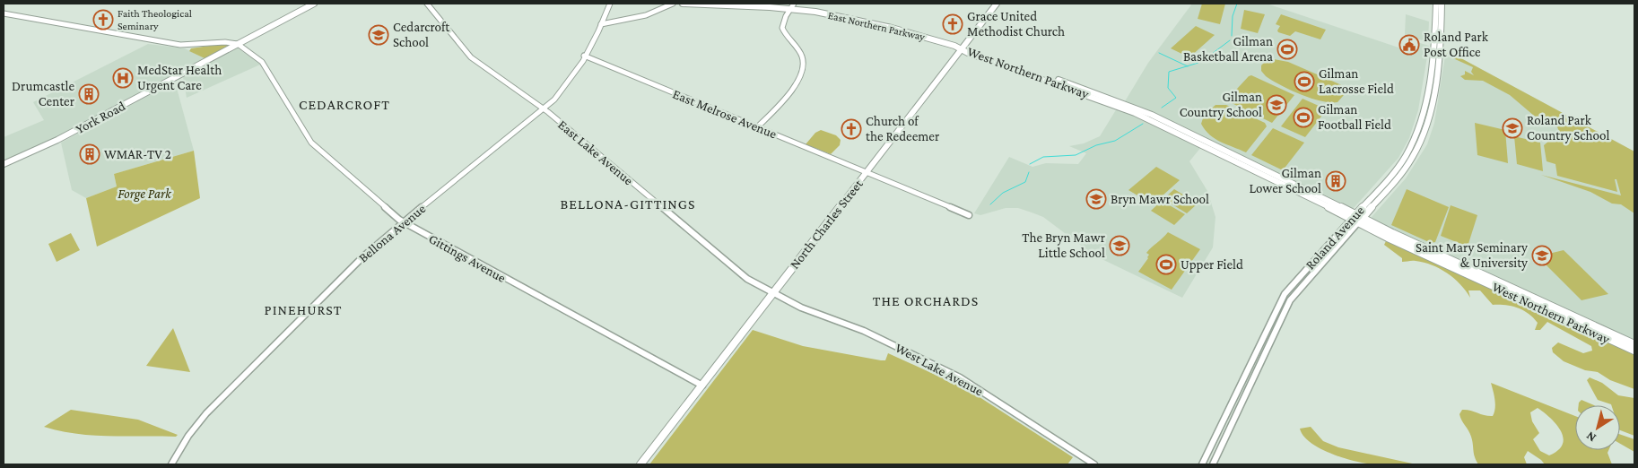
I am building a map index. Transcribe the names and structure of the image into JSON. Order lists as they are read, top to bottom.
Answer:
{
  "streets": {
    "main road": [
      "East Northern Parkway",
      "West Northern Parkway",
      "York Road",
      "North Charles Street",
      "Roland Avenue"
    ],
    "street": [
      "East Melrose Avenue",
      "East Lake Avenue",
      "Bellona Avenue",
      "Gittings Avenue",
      "West Lake Avenue"
    ]
  },
  "crossings": [
    ["East Northern Parkway", "West Northern Parkway"],
    ["East Northern Parkway", "North Charles Street"],
    ["West Northern Parkway", "North Charles Street"],
    ["West Northern Parkway", "Roland Avenue"],
    ["East Melrose Avenue", "North Charles Street"],
    ["East Melrose Avenue", "Bellona Avenue"],
    ["York Road", "Gittings Avenue"],
    ["East Lake Avenue", "North Charles Street"],
    ["East Lake Avenue", "Bellona Avenue"],
    ["East Lake Avenue", "West Lake Avenue"],
    ["North Charles Street", "Gittings Avenue"],
    ["North Charles Street", "West Lake Avenue"],
    ["Bellona Avenue", "Gittings Avenue"]
  ],
  "districts": [
    "CEDARCROFT",
    "BELLONA-GITTINGS",
    "THE ORCHARDS",
    "PINEHURST"
  ],
  "parks": ["Forge Park"],
  "places": {
    "church": ["Faith Theological Seminary", "Grace United Methodist Church", "Church of the Redeemer"],
    "school or university": [
      "Cedarcroft School",
      "Gilman Country School",
      "Roland Park Country School",
      "Bryn Mawr School",
      "The Bryn Mawr Little School",
      "Saint Mary Seminary & University"
    ],
    "public building": ["Roland Park Post Office"],
    "sports": [
      "Gilman Basketball Arena",
      "Gilman Lacrosse Field",
      "Gilman Football Field",
      "Upper Field"
    ],
    "hospital": ["MedStar Health Urgent Care"],
    "building": ["Drumcastle Center", "WMAR-TV 2", "Gilman Lower School"]
  },
  "north": "bottom left"
}
